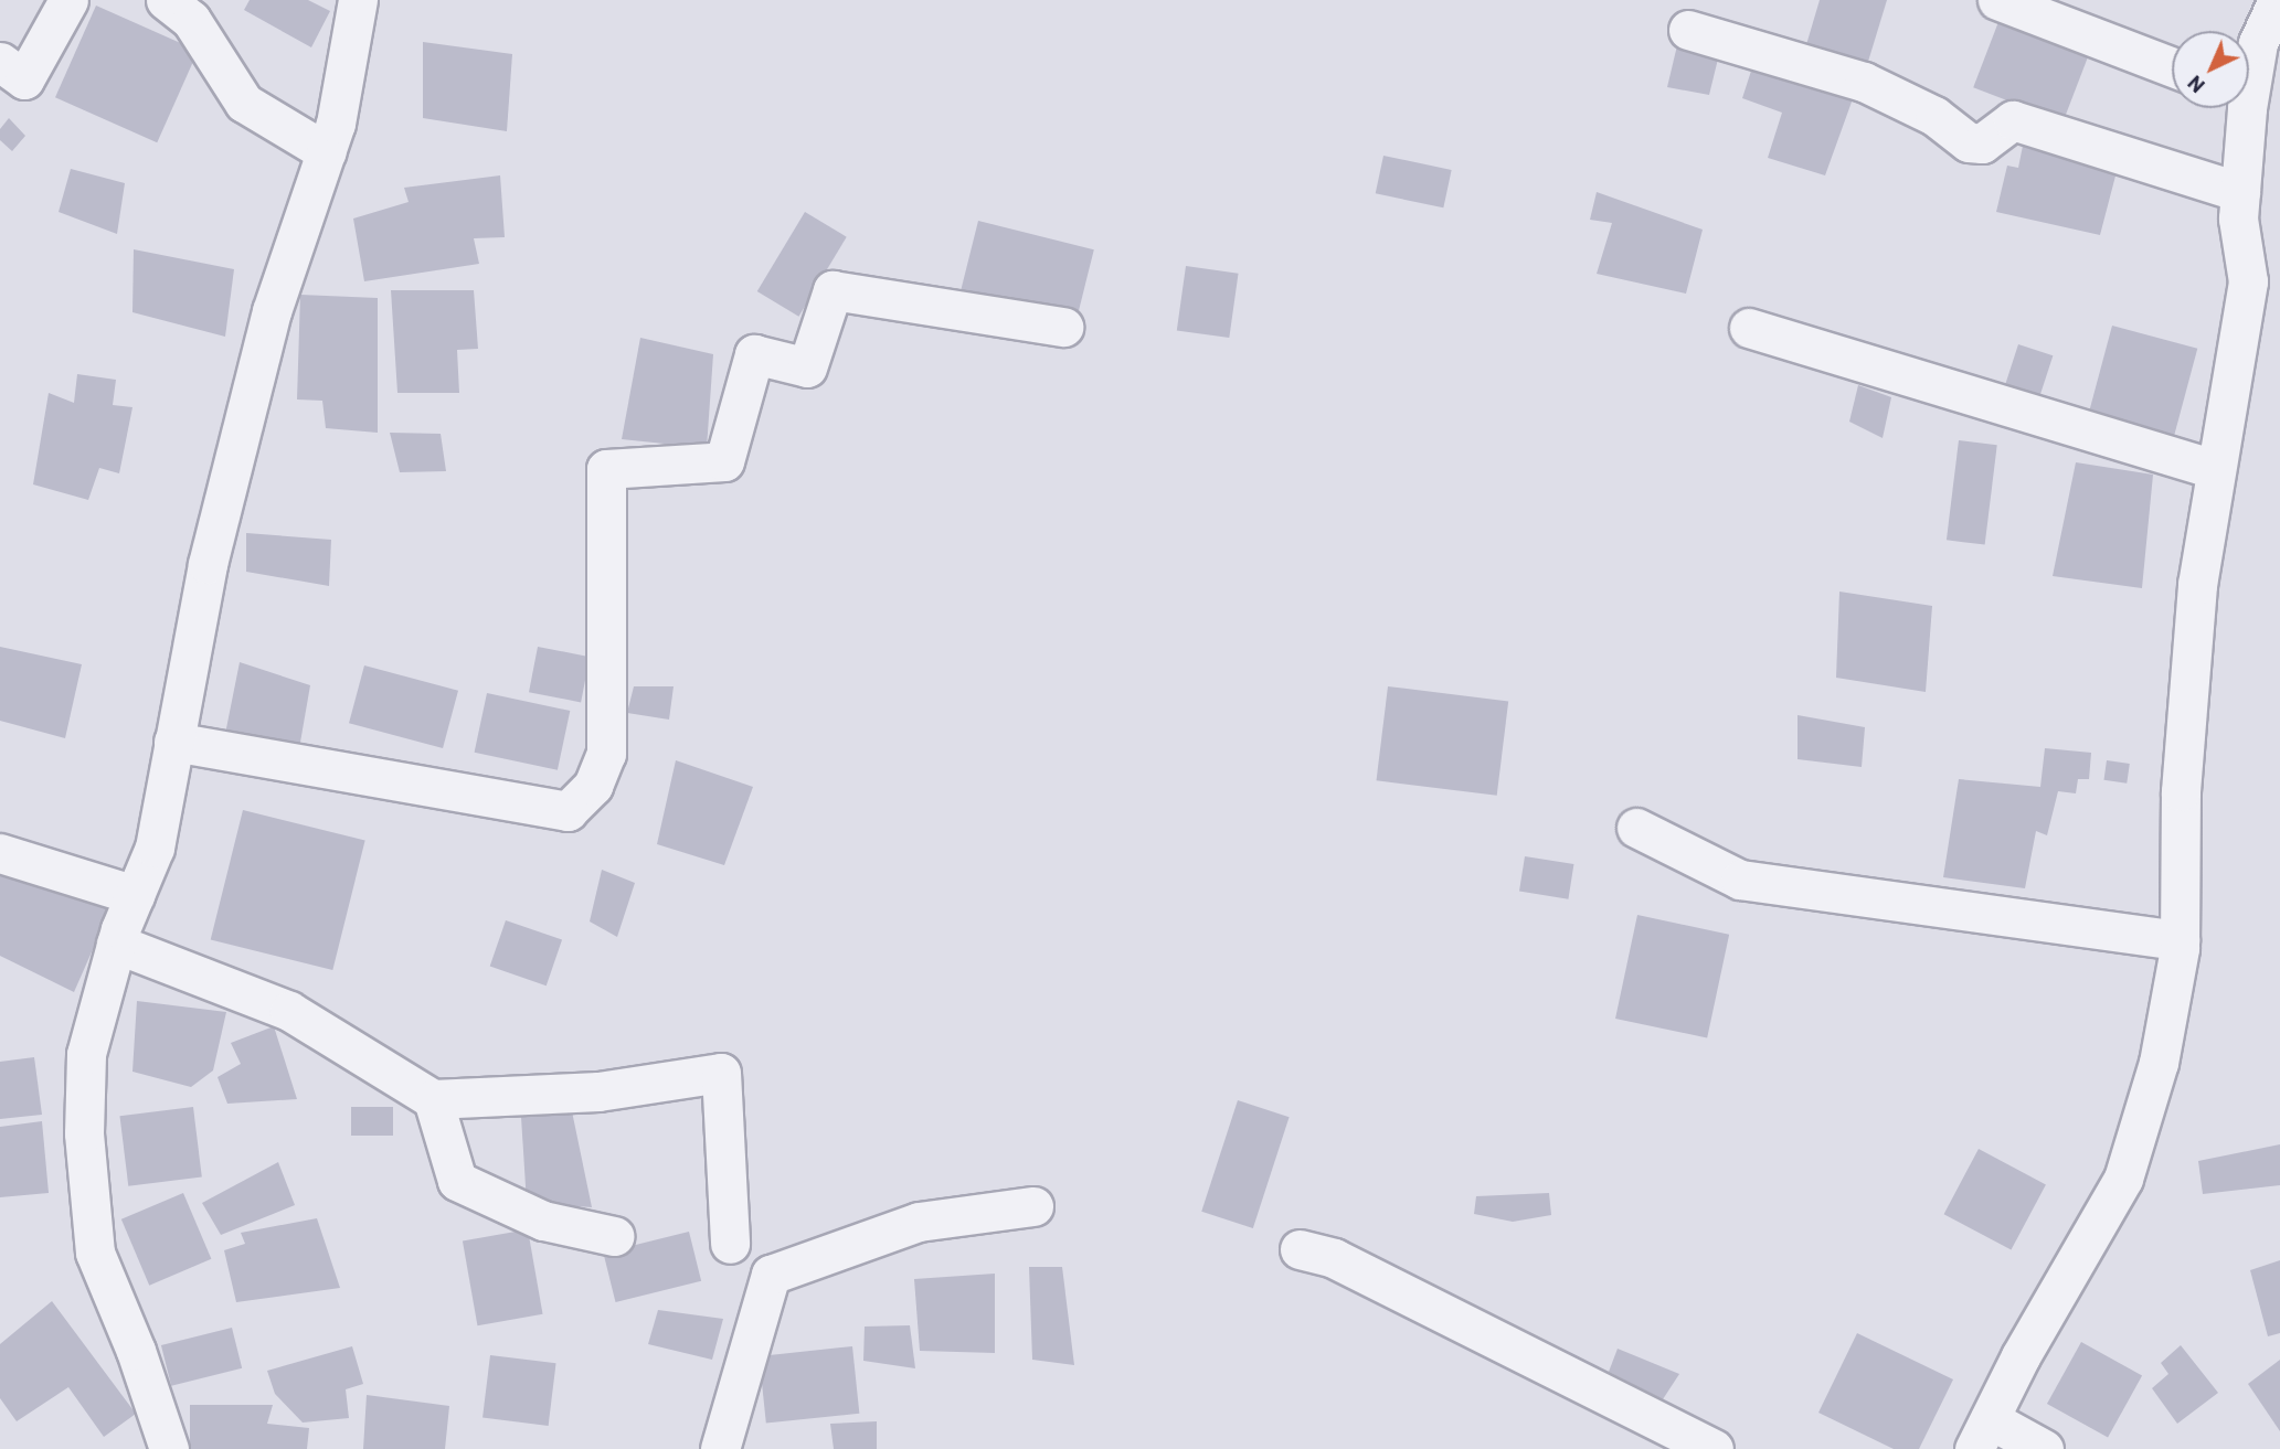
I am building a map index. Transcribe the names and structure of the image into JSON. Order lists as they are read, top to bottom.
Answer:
{
  "north": "bottom left"
}
